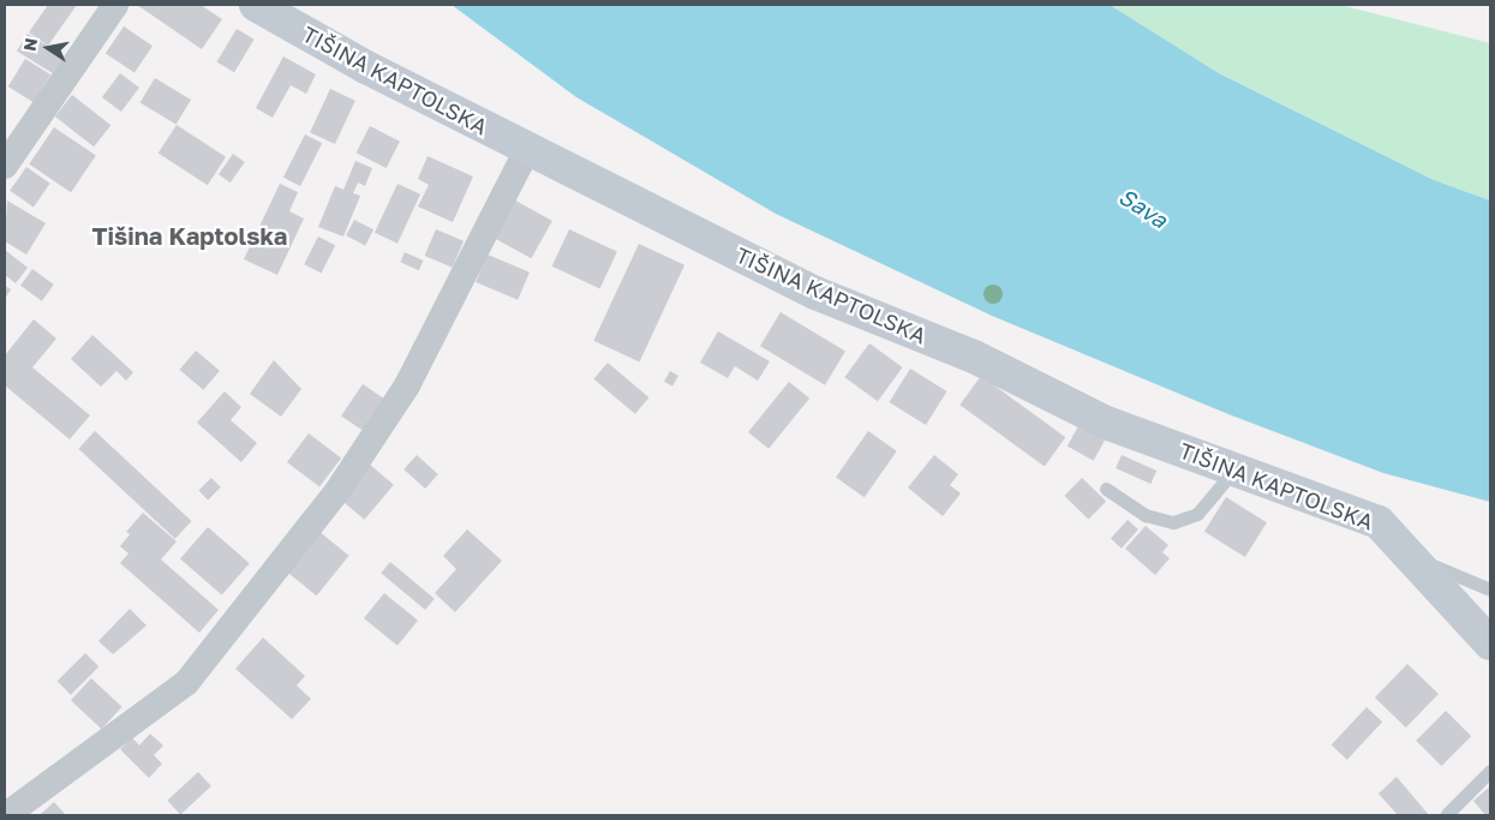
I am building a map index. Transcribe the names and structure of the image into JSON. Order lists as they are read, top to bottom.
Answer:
{
  "streets": {
    "main road": ["TIŠINA KAPTOLSKA"]
  },
  "districts": ["Tišina Kaptolska"],
  "water": ["Sava"],
  "north": "left"
}
